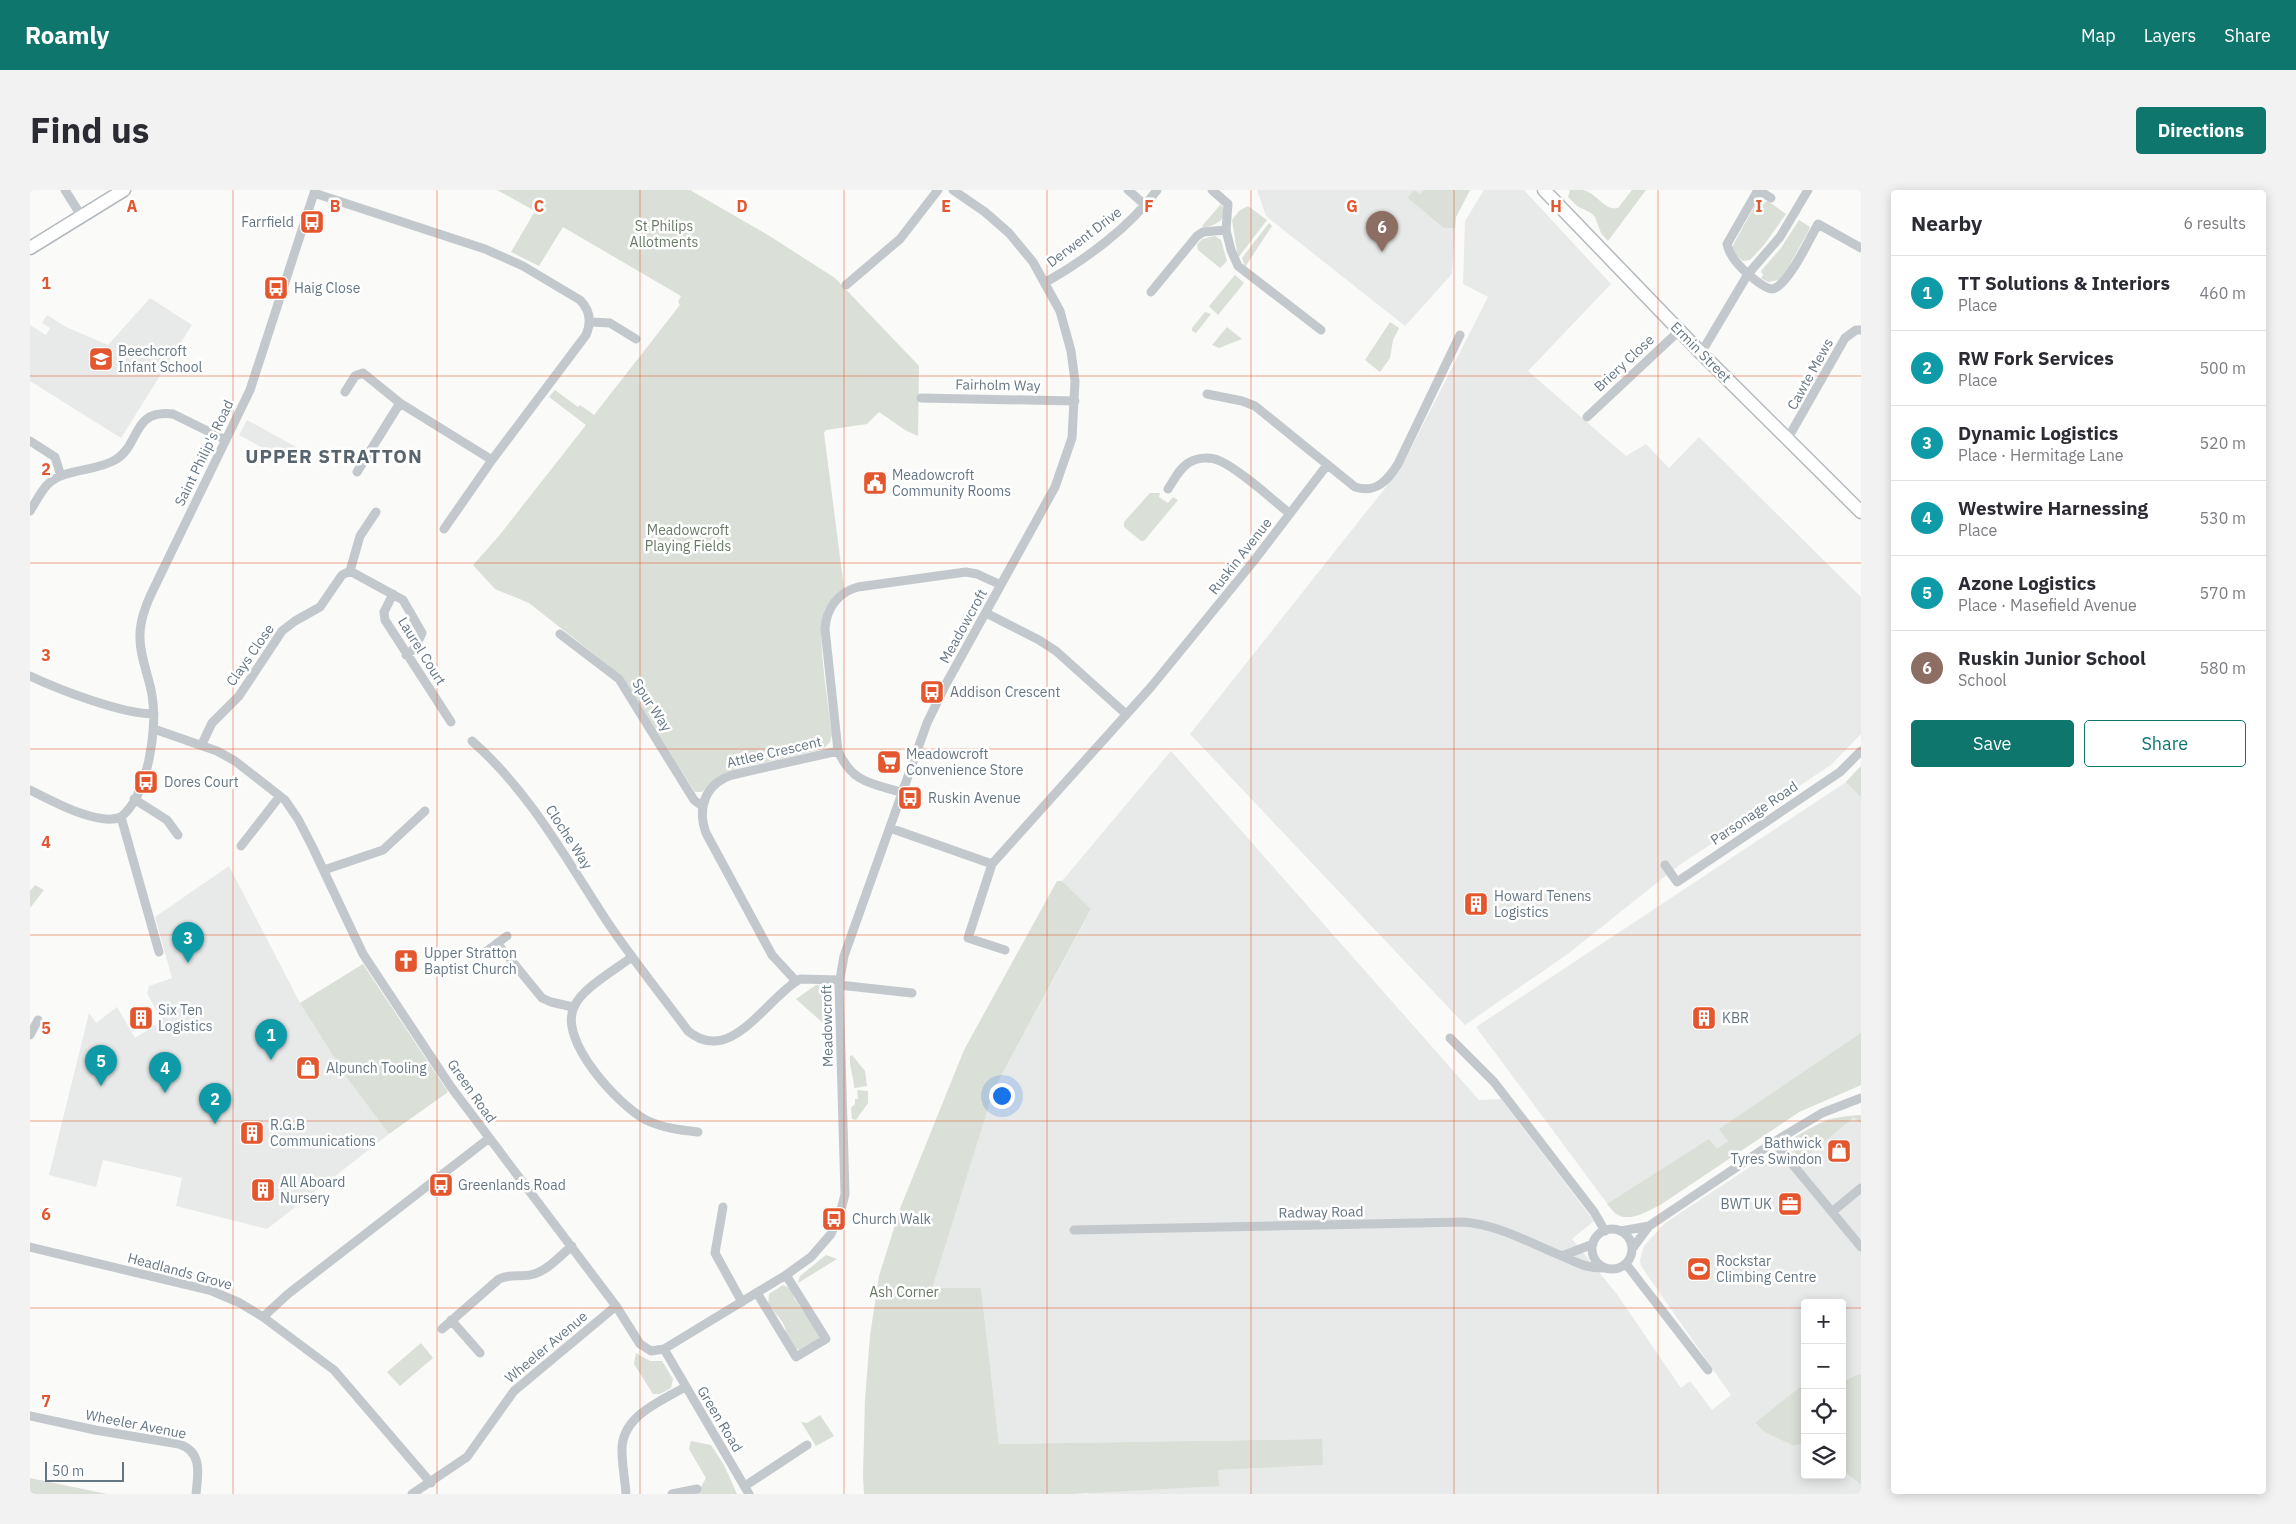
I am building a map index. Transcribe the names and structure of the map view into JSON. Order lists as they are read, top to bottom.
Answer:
{
  "streets": {
    "main road": ["Ermin Street"],
    "street": [
      "Derwent Drive",
      "Briery Close",
      "Cawte Mews",
      "Fairholm Way",
      "Saint Philip's Road",
      "Ruskin Avenue",
      "Meadowcroft",
      "Laurel Court",
      "Clays Close",
      "Spur Way",
      "Attlee Crescent",
      "Parsonage Road",
      "Cloche Way",
      "Green Road",
      "Radway Road",
      "Headlands Grove",
      "Wheeler Avenue"
    ]
  },
  "crossings": [
    ["Derwent Drive", "Meadowcroft"],
    ["Ermin Street", "Briery Close"],
    ["Ermin Street", "Cawte Mews"],
    ["Fairholm Way", "Meadowcroft"],
    ["Saint Philip's Road", "Green Road"],
    ["Meadowcroft", "Attlee Crescent"],
    ["Meadowcroft", "Green Road"],
    ["Clays Close", "Green Road"],
    ["Spur Way", "Attlee Crescent"],
    ["Green Road", "Wheeler Avenue"],
    ["Headlands Grove", "Wheeler Avenue"]
  ],
  "districts": ["UPPER STRATTON"],
  "parks": ["St Philips Allotments", "Meadowcroft Playing Fields", "Ash Corner"],
  "places": {
    "bus stop": [
      "Farrfield",
      "Haig Close",
      "Addison Crescent",
      "Dores Court",
      "Ruskin Avenue",
      "Greenlands Road",
      "Church Walk"
    ],
    "school or university": ["Beechcroft Infant School"],
    "public building": ["Meadowcroft Community Rooms"],
    "supermarket": ["Meadowcroft Convenience Store"],
    "building": [
      "Howard Tenens Logistics",
      "Six Ten Logistics",
      "KBR",
      "R.G.B Communications",
      "All Aboard Nursery"
    ],
    "church": ["Upper Stratton Baptist Church"],
    "shop": ["Alpunch Tooling", "Bathwick Tyres Swindon"],
    "office": ["BWT UK"],
    "sports": ["Rockstar Climbing Centre"]
  },
  "scale_bar": "50 m",
  "page": {
    "header": "Roamly",
    "nav": ["Map", "Layers", "Share"],
    "title": "Find us",
    "buttons": [
      "Directions",
      ["Save", "Share"]
    ],
    "heading": ["Nearby", "6 results"],
    "pins": [
      "6",
      "3",
      "1",
      "5",
      "4",
      "2"
    ],
    "list": [
      {
        "mark": "1",
        "name": "TT Solutions & Interiors",
        "note": "Place",
        "value": "460 m"
      },
      {
        "mark": "2",
        "name": "RW Fork Services",
        "note": "Place",
        "value": "500 m"
      },
      {
        "mark": "3",
        "name": "Dynamic Logistics",
        "note": "Place · Hermitage Lane",
        "value": "520 m"
      },
      {
        "mark": "4",
        "name": "Westwire Harnessing",
        "note": "Place",
        "value": "530 m"
      },
      {
        "mark": "5",
        "name": "Azone Logistics",
        "note": "Place · Masefield Avenue",
        "value": "570 m"
      },
      {
        "mark": "6",
        "name": "Ruskin Junior School",
        "note": "School",
        "value": "580 m"
      }
    ],
    "map_buttons": ["+", "−"],
    "scale": "50 m"
  },
  "grid": {
    "columns": [
      "A",
      "B",
      "C",
      "D",
      "E",
      "F",
      "G",
      "H",
      "I"
    ],
    "rows": [
      "1",
      "2",
      "3",
      "4",
      "5",
      "6",
      "7"
    ]
  }
}
